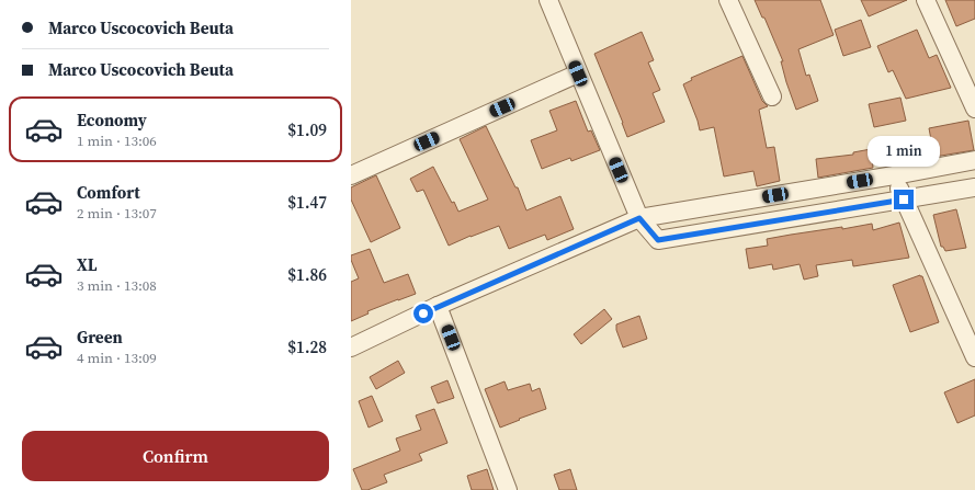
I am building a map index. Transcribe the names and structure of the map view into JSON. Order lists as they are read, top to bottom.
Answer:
{
  "page": {
    "banner": ["Marco Uscocovich Beuta", "Marco Uscocovich Beuta"],
    "list": [
      {
        "name": "Economy",
        "note": "1 min · 13:06",
        "value": "$1.09"
      },
      {
        "name": "Comfort",
        "note": "2 min · 13:07",
        "value": "$1.47"
      },
      {
        "name": "XL",
        "note": "3 min · 13:08",
        "value": "$1.86"
      },
      {
        "name": "Green",
        "note": "4 min · 13:09",
        "value": "$1.28"
      }
    ],
    "bubble": "1 min",
    "buttons": "Confirm"
  }
}
